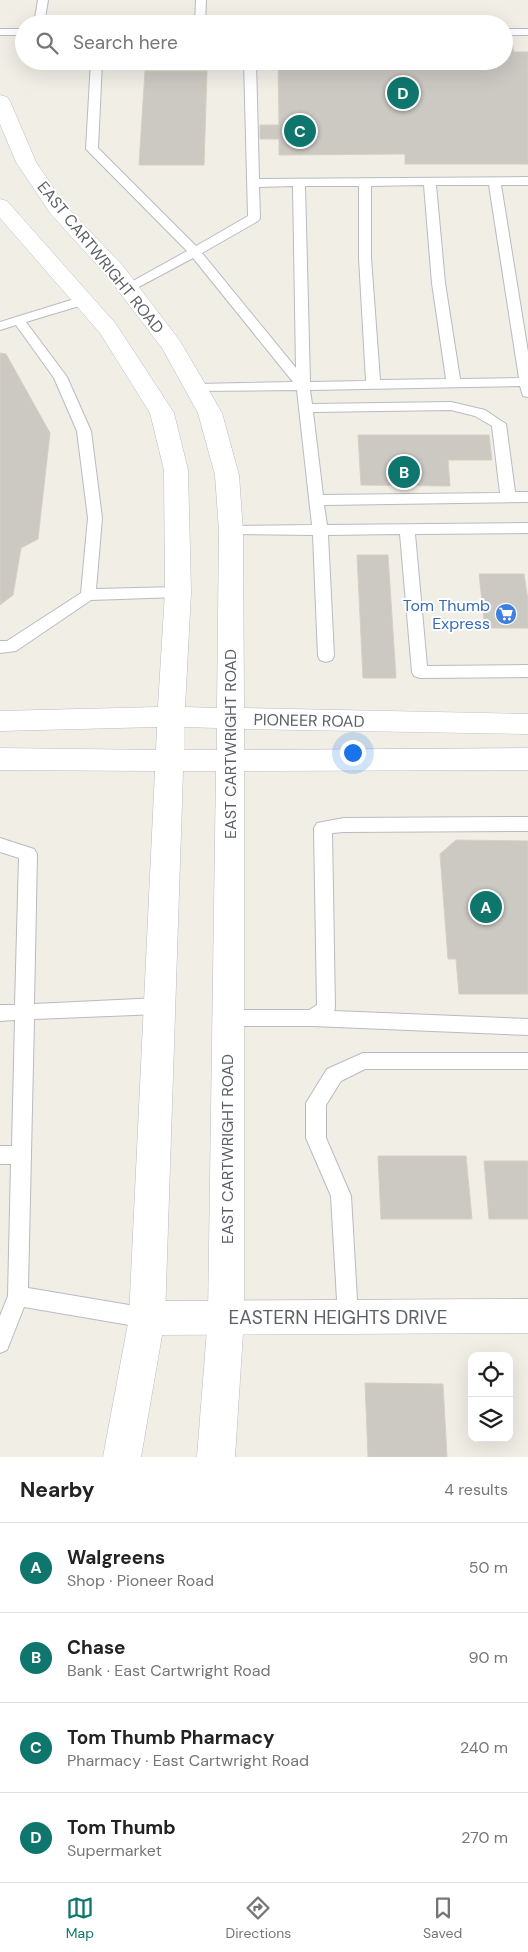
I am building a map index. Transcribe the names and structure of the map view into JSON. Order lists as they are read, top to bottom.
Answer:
{
  "streets": {
    "main road": ["EAST CARTWRIGHT ROAD", "PIONEER ROAD", "EASTERN HEIGHTS DRIVE"]
  },
  "crossings": [
    ["EAST CARTWRIGHT ROAD", "PIONEER ROAD"],
    ["EAST CARTWRIGHT ROAD", "EASTERN HEIGHTS DRIVE"]
  ],
  "places": {
    "supermarket": ["Tom Thumb Express"]
  },
  "page": {
    "search": "Search here",
    "pins": [
      "D",
      "C",
      "B",
      "A"
    ],
    "heading": ["Nearby", "4 results"],
    "list": [
      {
        "mark": "A",
        "name": "Walgreens",
        "note": "Shop · Pioneer Road",
        "value": "50 m"
      },
      {
        "mark": "B",
        "name": "Chase",
        "note": "Bank · East Cartwright Road",
        "value": "90 m"
      },
      {
        "mark": "C",
        "name": "Tom Thumb Pharmacy",
        "note": "Pharmacy · East Cartwright Road",
        "value": "240 m"
      },
      {
        "mark": "D",
        "name": "Tom Thumb",
        "note": "Supermarket",
        "value": "270 m"
      }
    ],
    "nav": ["Map", "Directions", "Saved"]
  }
}
